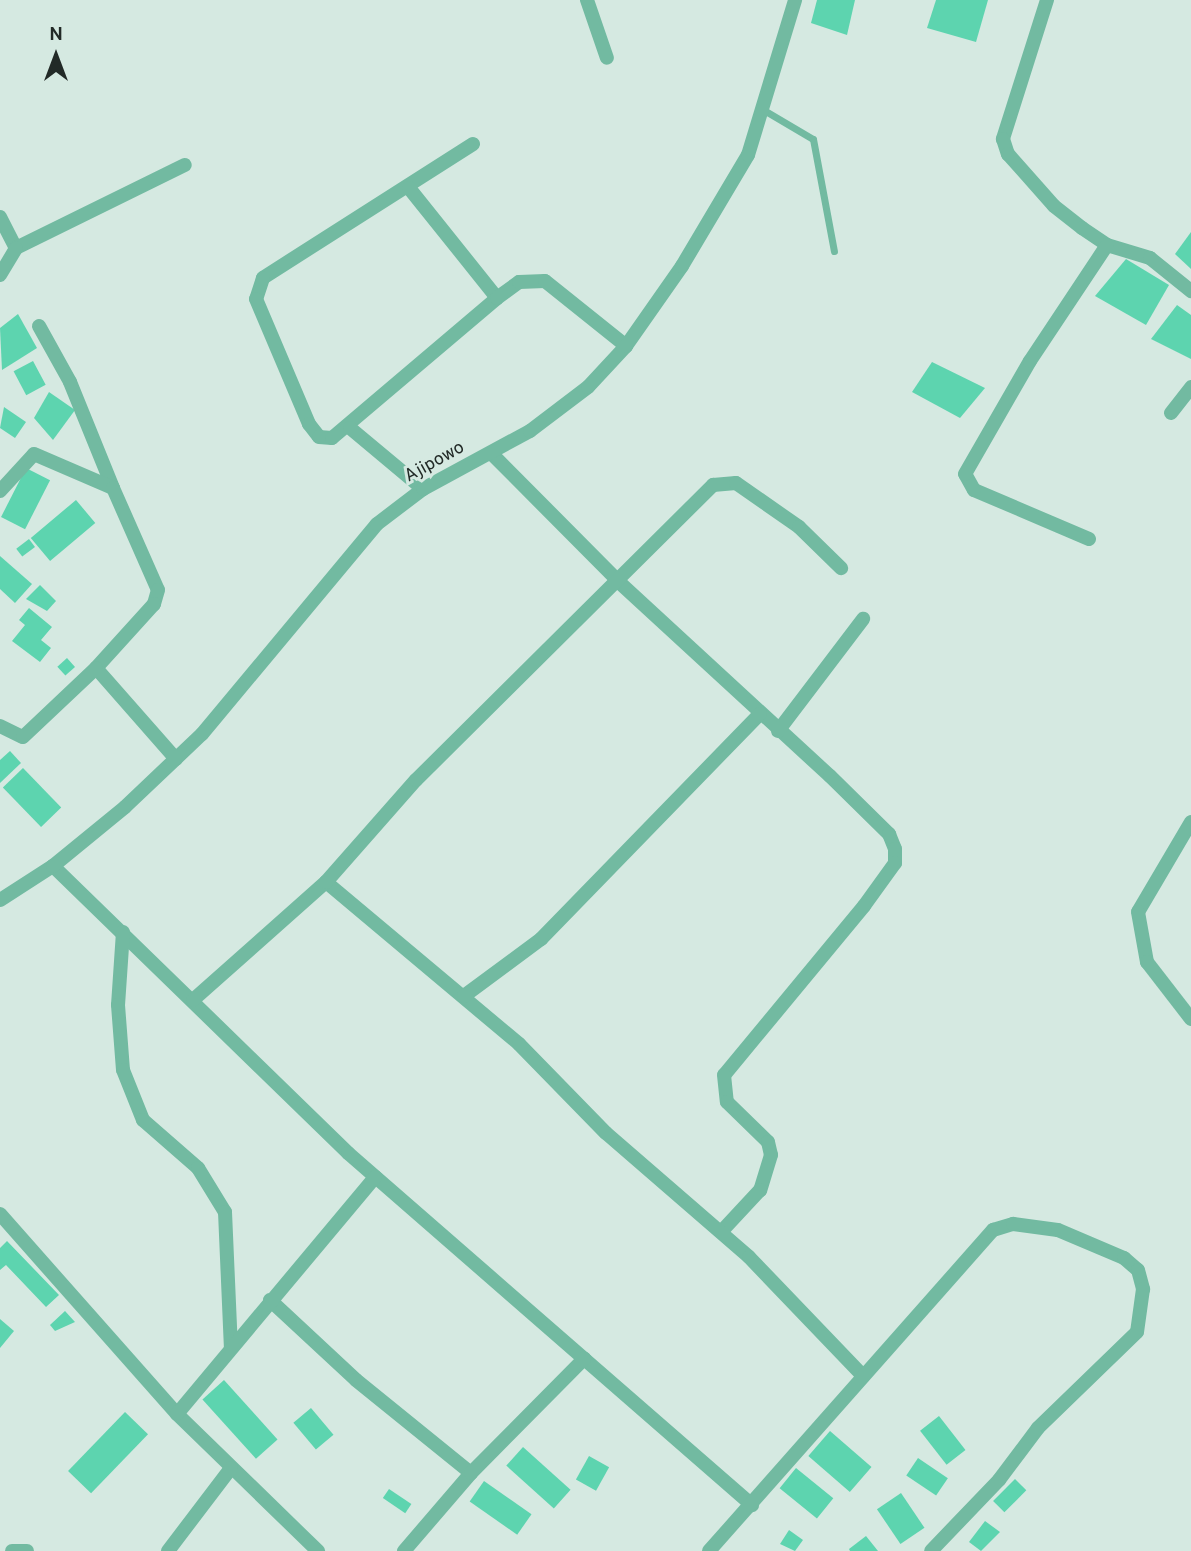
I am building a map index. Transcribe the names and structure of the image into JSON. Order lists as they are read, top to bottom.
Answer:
{
  "streets": {
    "street": ["Ajipowo"]
  },
  "north": "top"
}
